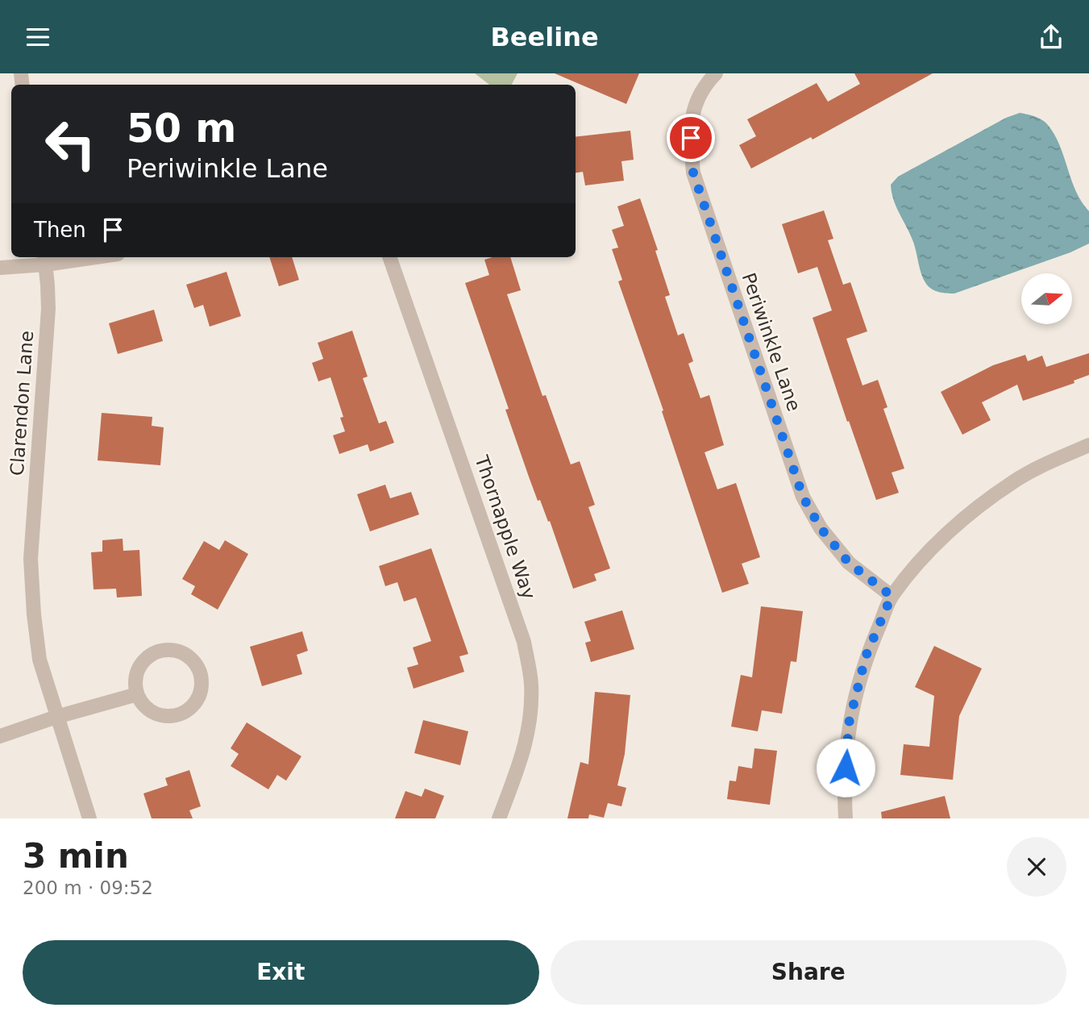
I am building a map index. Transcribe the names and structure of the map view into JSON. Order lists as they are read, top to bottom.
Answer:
{
  "streets": {
    "street": ["Periwinkle Lane", "Clarendon Lane", "Thornapple Way"]
  },
  "north": "right",
  "page": {
    "header": "Beeline",
    "turn": ["50 m", "Periwinkle Lane"],
    "then": "Then",
    "heading": ["3 min", "200 m · 09:52"],
    "buttons": ["Exit", "Share"]
  }
}
